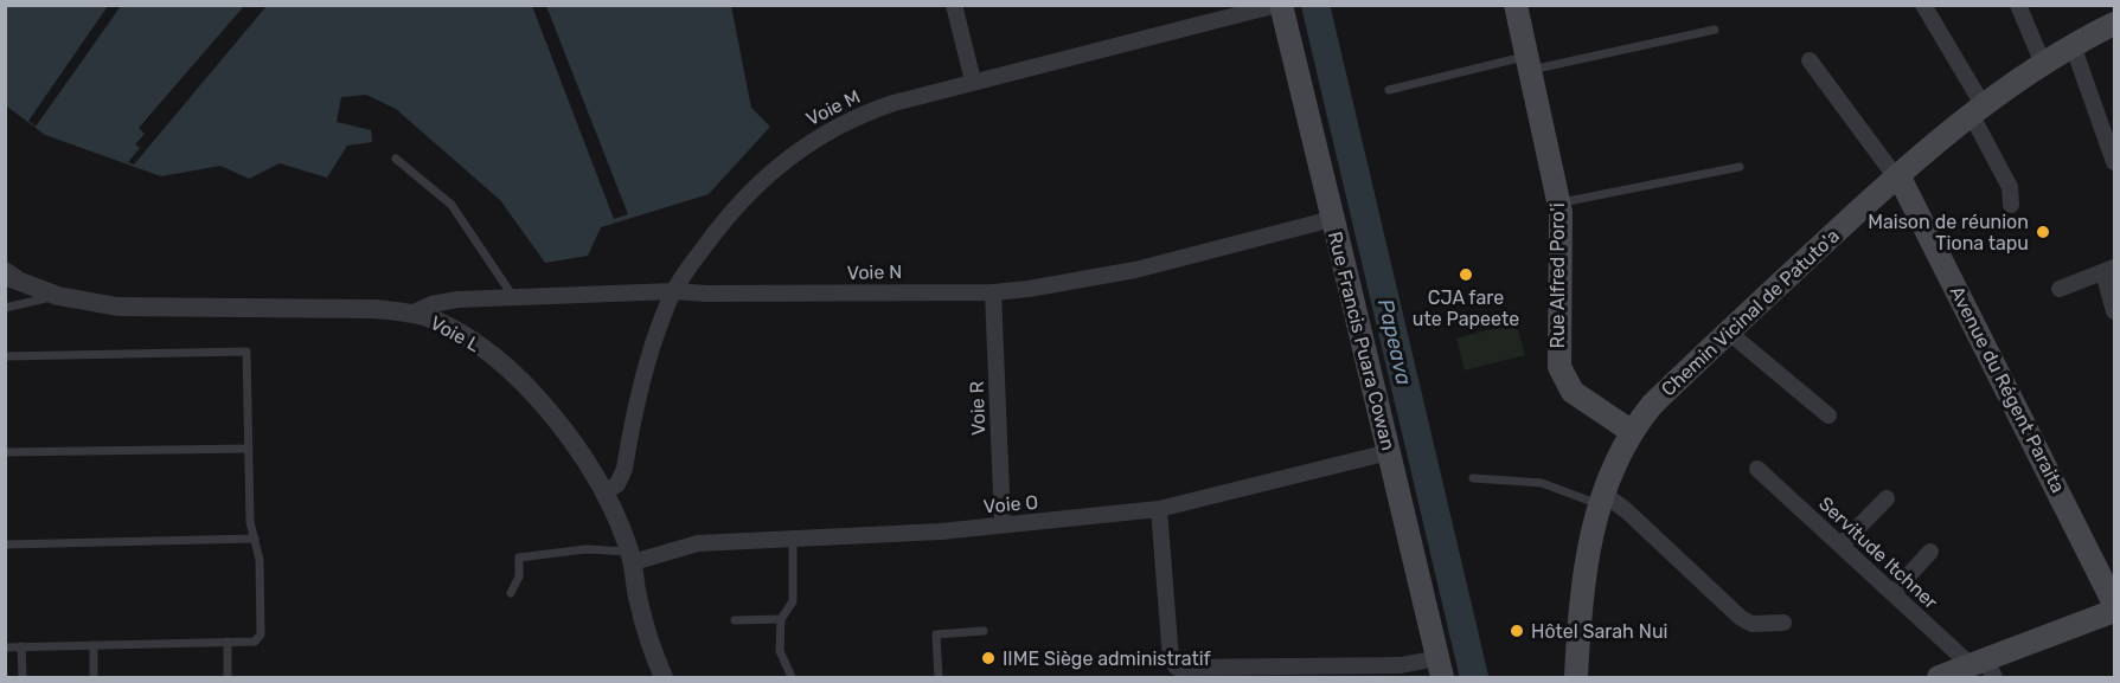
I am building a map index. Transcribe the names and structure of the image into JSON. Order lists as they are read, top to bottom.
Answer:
{
  "streets": {
    "main road": [
      "Rue Alfred Poro'i",
      "Chemin Vicinal de Patuto'a",
      "Rue Francis Puara Cowan",
      "Avenue du Régent Paraita"
    ],
    "street": [
      "Voie M",
      "Voie N",
      "Voie L",
      "Voie R",
      "Voie O",
      "Servitude Itchner"
    ]
  },
  "crossings": [
    ["Voie M", "Voie N"],
    ["Voie M", "Voie L"],
    ["Voie M", "Rue Francis Puara Cowan"],
    ["Voie N", "Voie L"],
    ["Voie N", "Rue Francis Puara Cowan"],
    ["Voie N", "Voie R"],
    ["Rue Alfred Poro'i", "Chemin Vicinal de Patuto'a"],
    ["Chemin Vicinal de Patuto'a", "Avenue du Régent Paraita"],
    ["Voie L", "Voie O"],
    ["Rue Francis Puara Cowan", "Voie O"],
    ["Voie R", "Voie O"]
  ],
  "water": ["Papeava"],
  "places": [
    "Maison de réunion Tiona tapu",
    "CJA fare ute Papeete",
    "Hôtel Sarah Nui",
    "IIME Siège administratif"
  ]
}
